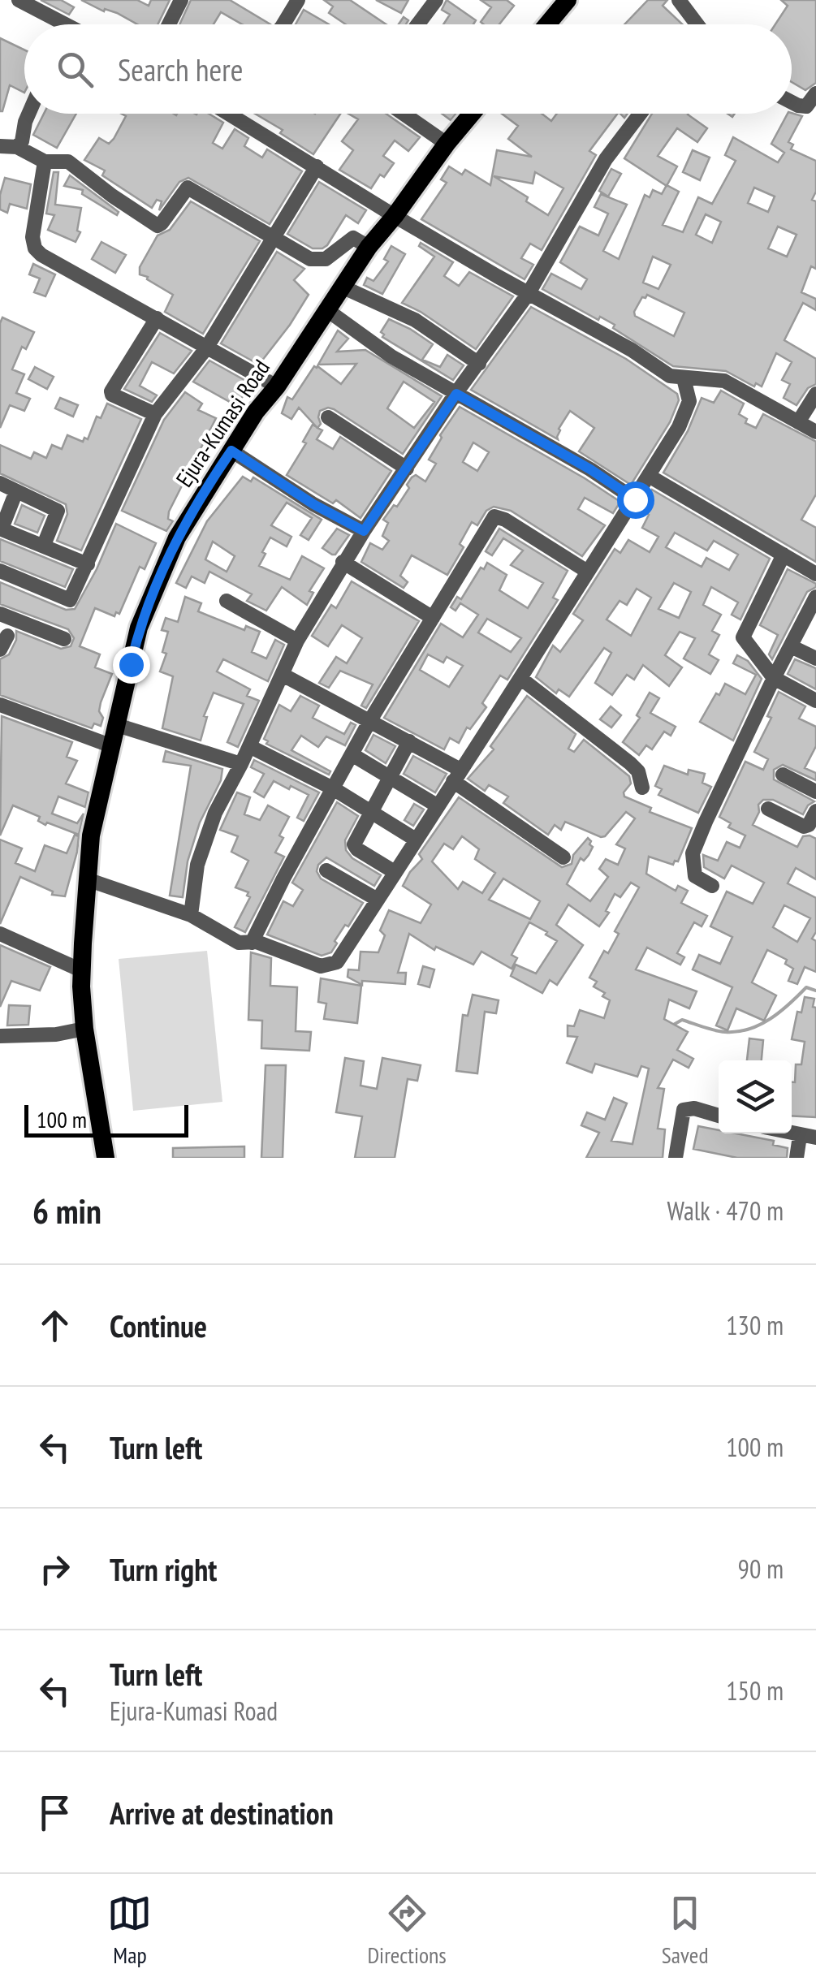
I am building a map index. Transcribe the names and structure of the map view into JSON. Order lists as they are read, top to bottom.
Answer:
{
  "streets": {
    "main road": ["Ejura-Kumasi Road"]
  },
  "scale_bar": "100 m",
  "page": {
    "search": "Search here",
    "scale": "100 m",
    "heading": ["6 min", "Walk · 470 m"],
    "list": [
      ["Continue", "130 m"],
      ["Turn left", "100 m"],
      ["Turn right", "90 m"],
      ["Turn left", "Ejura-Kumasi Road", "150 m"],
      "Arrive at destination"
    ],
    "nav": ["Map", "Directions", "Saved"]
  }
}
